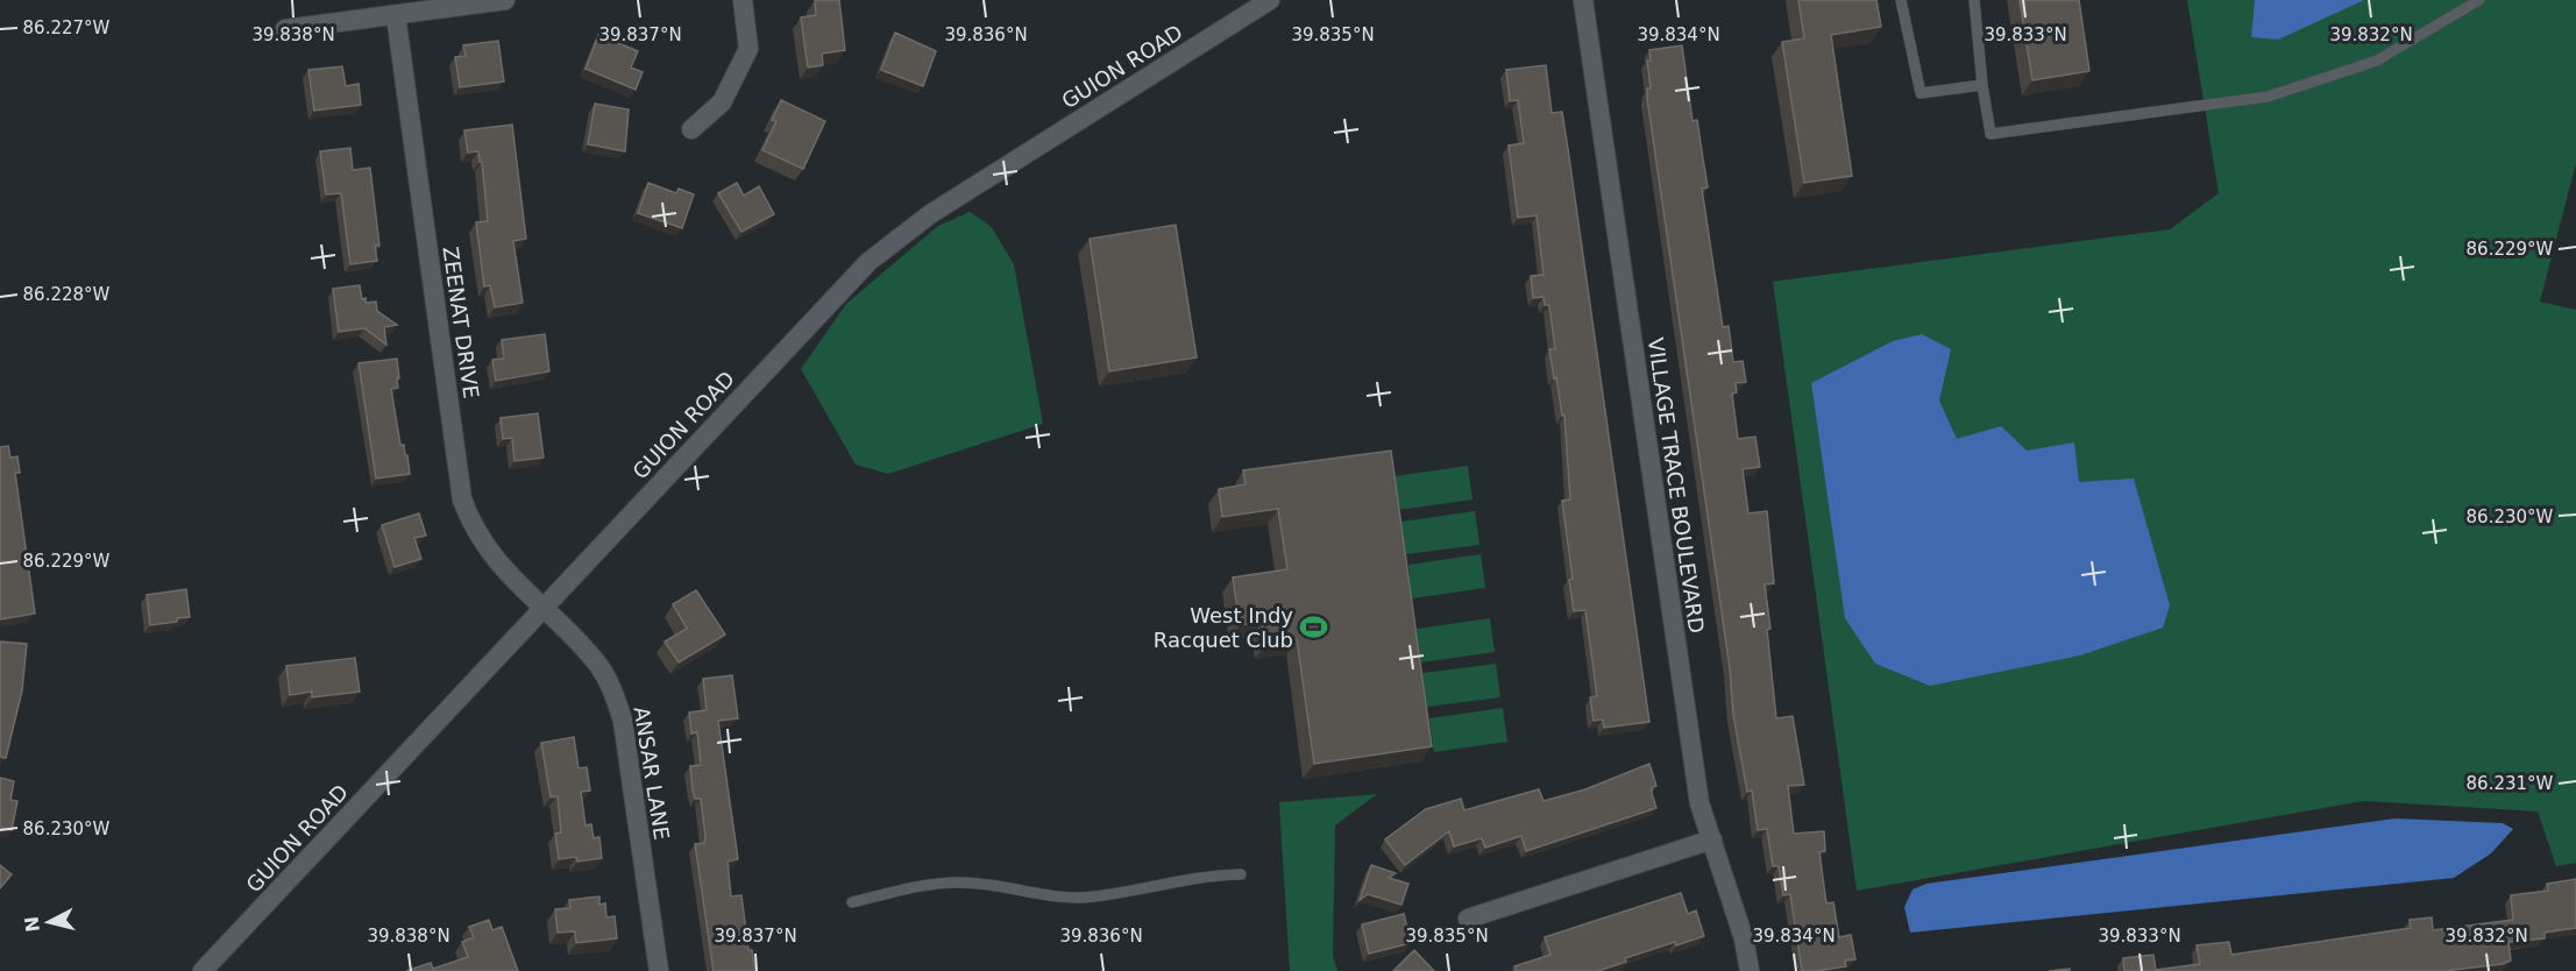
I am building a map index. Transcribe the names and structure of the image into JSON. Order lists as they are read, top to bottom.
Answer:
{
  "streets": {
    "street": [
      "GUION ROAD",
      "ZEENAT DRIVE",
      "VILLAGE TRACE BOULEVARD",
      "ANSAR LANE"
    ]
  },
  "crossings": [
    ["GUION ROAD", "ZEENAT DRIVE"],
    ["GUION ROAD", "ANSAR LANE"],
    ["ZEENAT DRIVE", "ANSAR LANE"]
  ],
  "places": {
    "sports": ["West Indy Racquet Club"]
  },
  "north": "left",
  "coordinates": [
    "86.227°W",
    "39.838°N",
    "39.837°N",
    "39.836°N",
    "39.835°N",
    "39.834°N",
    "39.833°N",
    "39.832°N",
    "86.229°W",
    "86.228°W",
    "86.230°W",
    "86.231°W"
  ]
}
